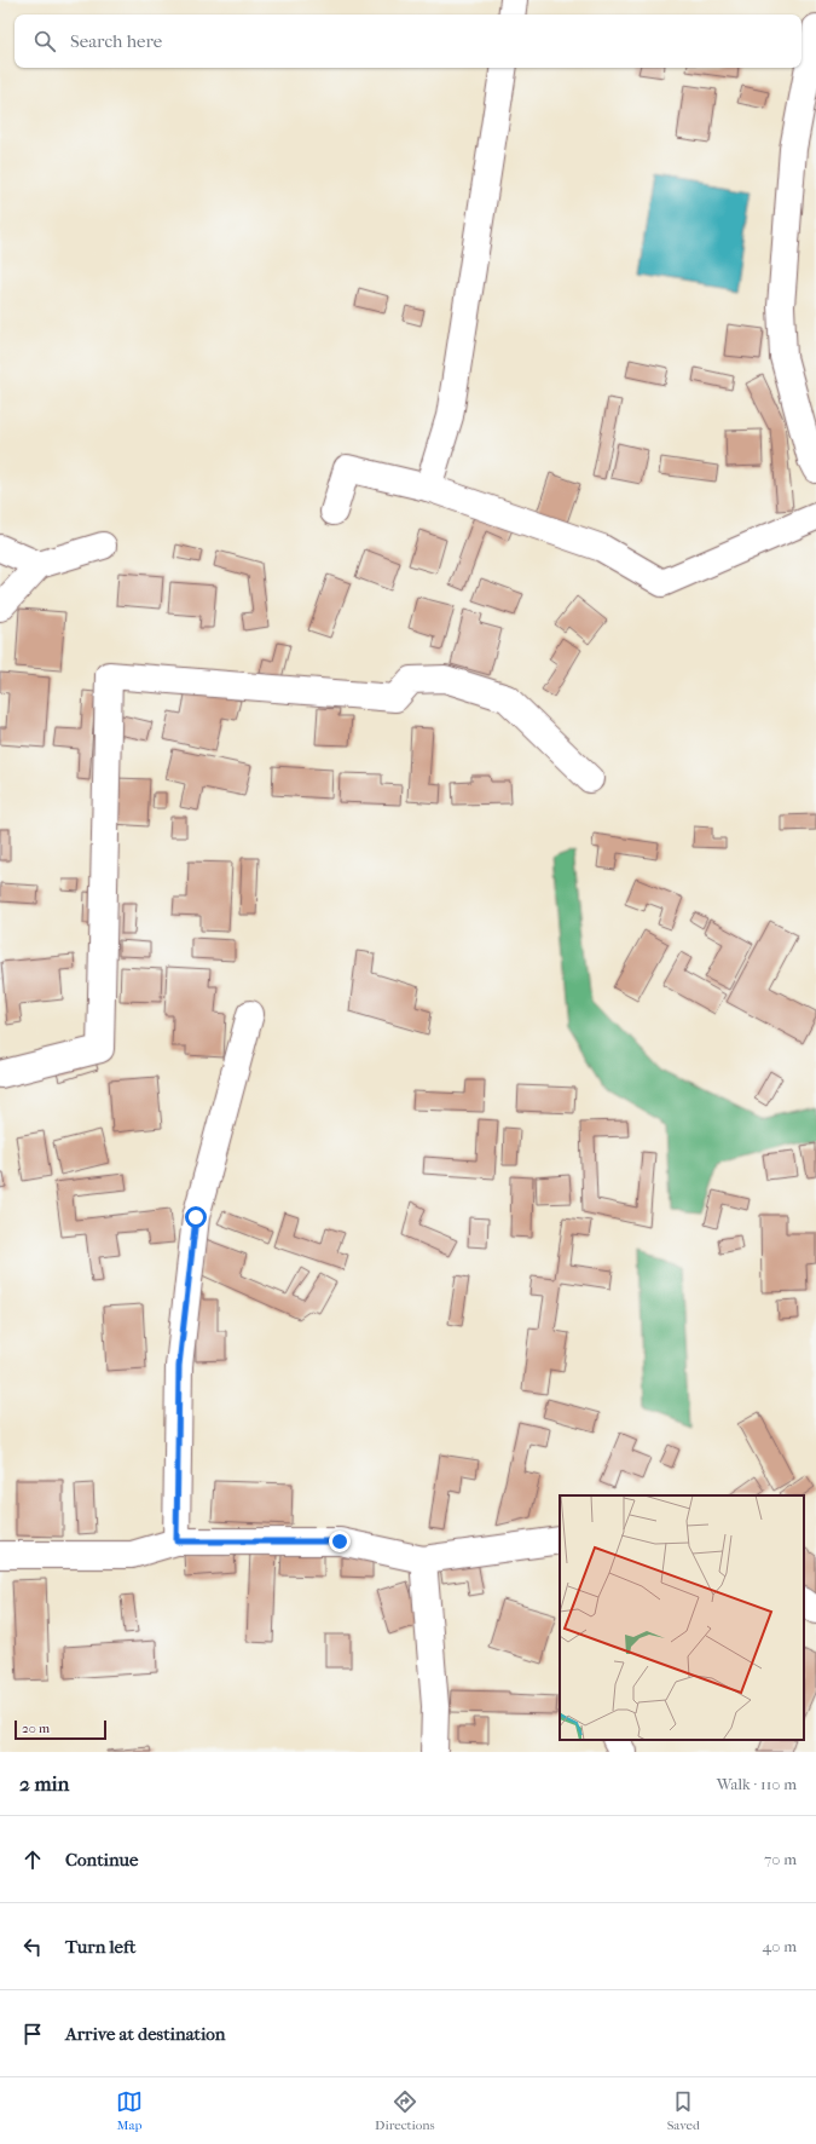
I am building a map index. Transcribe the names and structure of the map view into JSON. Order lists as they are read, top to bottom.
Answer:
{
  "scale_bar": "20 m",
  "page": {
    "search": "Search here",
    "scale": "20 m",
    "heading": ["2 min", "Walk · 110 m"],
    "list": [
      ["Continue", "70 m"],
      ["Turn left", "40 m"],
      "Arrive at destination"
    ],
    "nav": ["Map", "Directions", "Saved"]
  }
}
